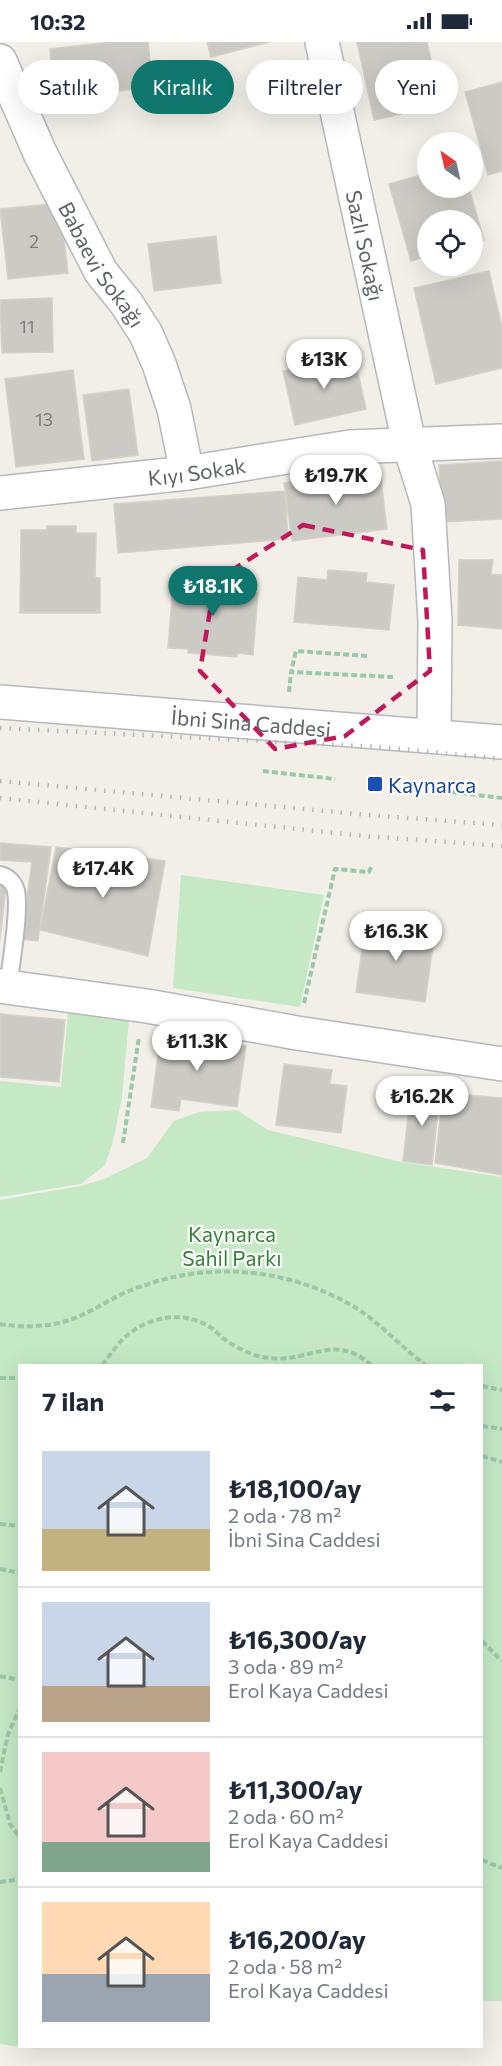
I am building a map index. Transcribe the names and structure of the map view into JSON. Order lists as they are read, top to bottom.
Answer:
{
  "streets": {
    "street": [
      "Sazlı Sokağı",
      "Babaevi Sokağı",
      "Kıyı Sokak",
      "İbni Sina Caddesi"
    ]
  },
  "crossings": [
    ["Sazlı Sokağı", "Kıyı Sokak"],
    ["Sazlı Sokağı", "İbni Sina Caddesi"],
    ["Babaevi Sokağı", "Kıyı Sokak"]
  ],
  "parks": ["Kaynarca Sahil Parkı"],
  "places": {
    "transit": ["Kaynarca"]
  },
  "house_numbers": ["2", "11", "13"],
  "north": "top left",
  "page": {
    "status": "10:32",
    "chip": [
      "Satılık",
      "Kiralık",
      "Filtreler",
      "Yeni"
    ],
    "price": [
      "₺13K",
      "₺19.7K",
      "₺18.1K",
      "₺17.4K",
      "₺16.3K",
      "₺11.3K",
      "₺16.2K"
    ],
    "heading": "7 ilan",
    "list": [
      {
        "name": "₺18,100/ay",
        "note": "2 oda · 78 m² · İbni Sina Caddesi"
      },
      {
        "name": "₺16,300/ay",
        "note": "3 oda · 89 m² · Erol Kaya Caddesi"
      },
      {
        "name": "₺11,300/ay",
        "note": "2 oda · 60 m² · Erol Kaya Caddesi"
      },
      {
        "name": "₺16,200/ay",
        "note": "2 oda · 58 m² · Erol Kaya Caddesi"
      }
    ]
  }
}
